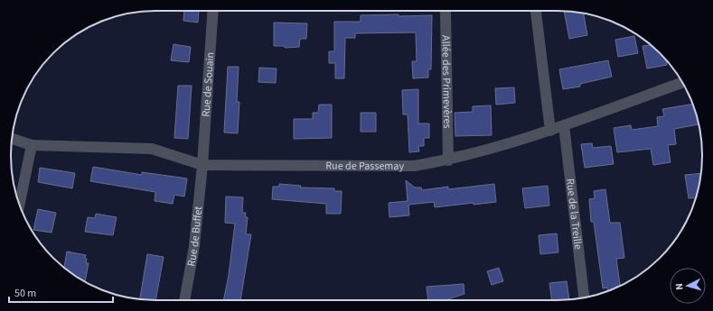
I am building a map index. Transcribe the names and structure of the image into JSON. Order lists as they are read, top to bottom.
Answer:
{
  "streets": {
    "street": [
      "Allée des Primevères",
      "Rue de Souain",
      "Rue de Passemay",
      "Rue de la Treille",
      "Rue de Buffet"
    ]
  },
  "crossings": [
    ["Allée des Primevères", "Rue de Passemay"],
    ["Rue de Souain", "Rue de Passemay"],
    ["Rue de Souain", "Rue de Buffet"],
    ["Rue de Passemay", "Rue de la Treille"],
    ["Rue de Passemay", "Rue de Buffet"]
  ],
  "scale_bar": "50 m",
  "north": "left"
}
